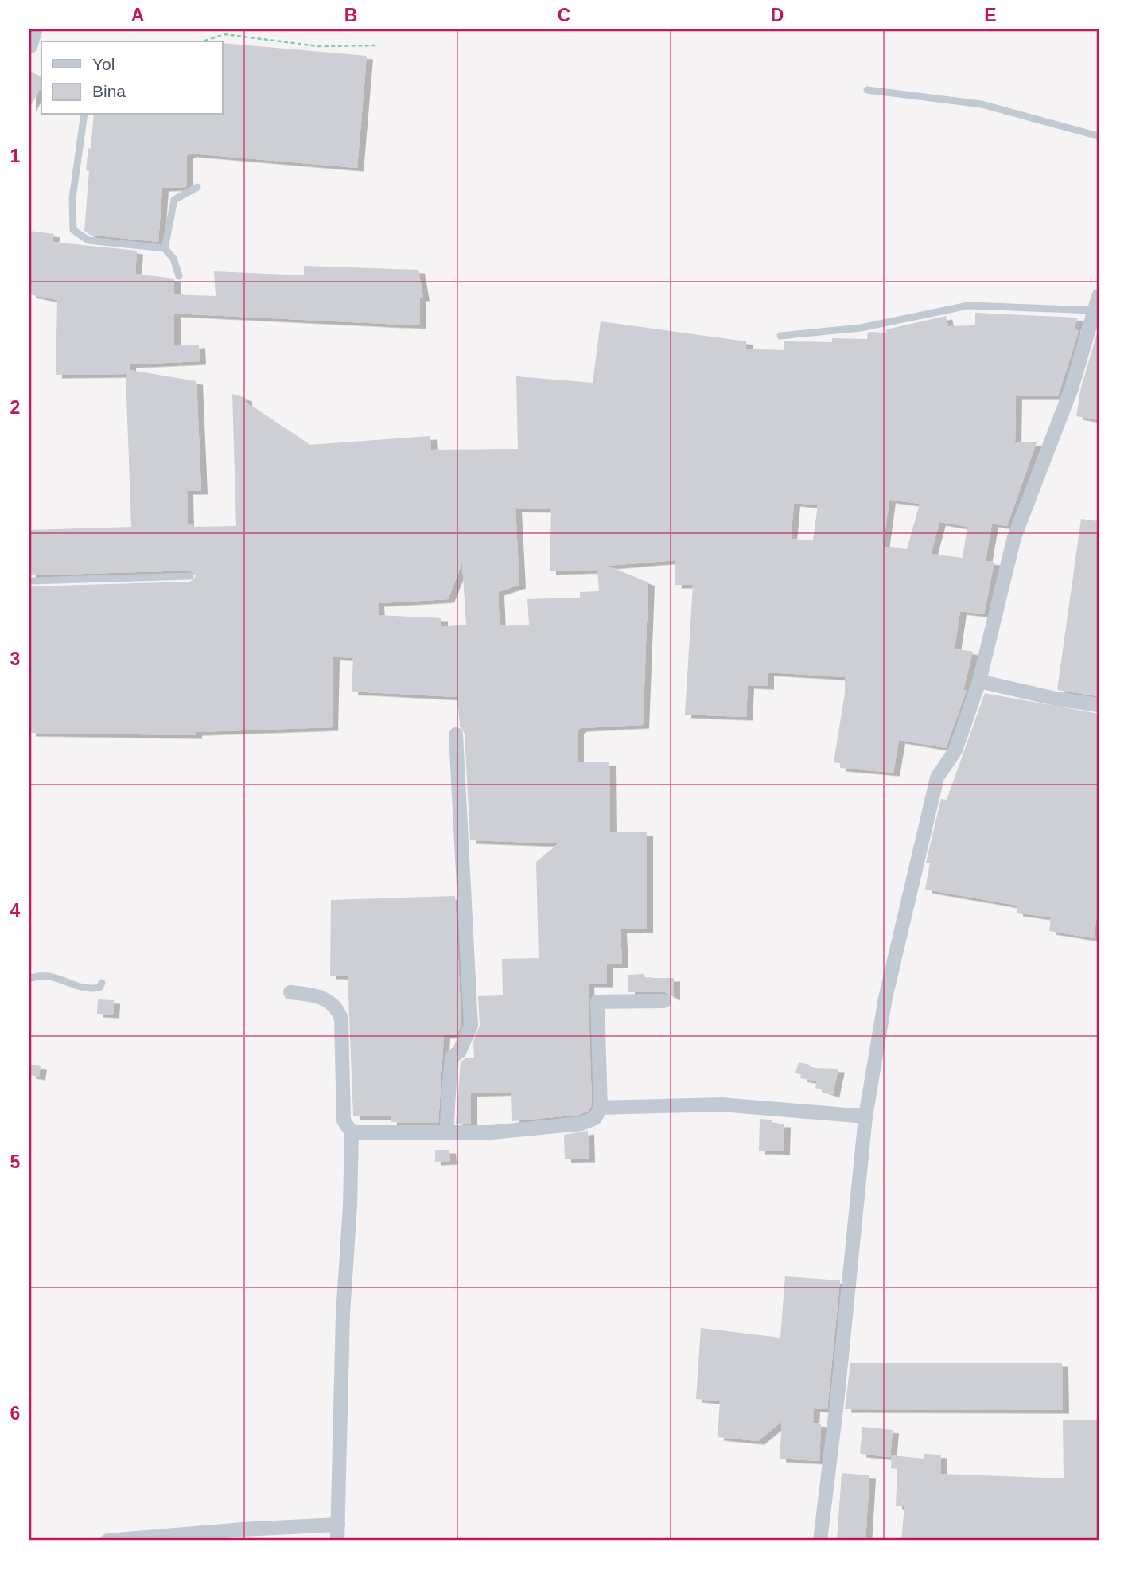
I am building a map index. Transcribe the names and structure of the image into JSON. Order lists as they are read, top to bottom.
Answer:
{
  "legend": ["Yol", "Bina"],
  "grid": {
    "columns": [
      "A",
      "B",
      "C",
      "D",
      "E"
    ],
    "rows": [
      "1",
      "2",
      "3",
      "4",
      "5",
      "6"
    ]
  }
}
